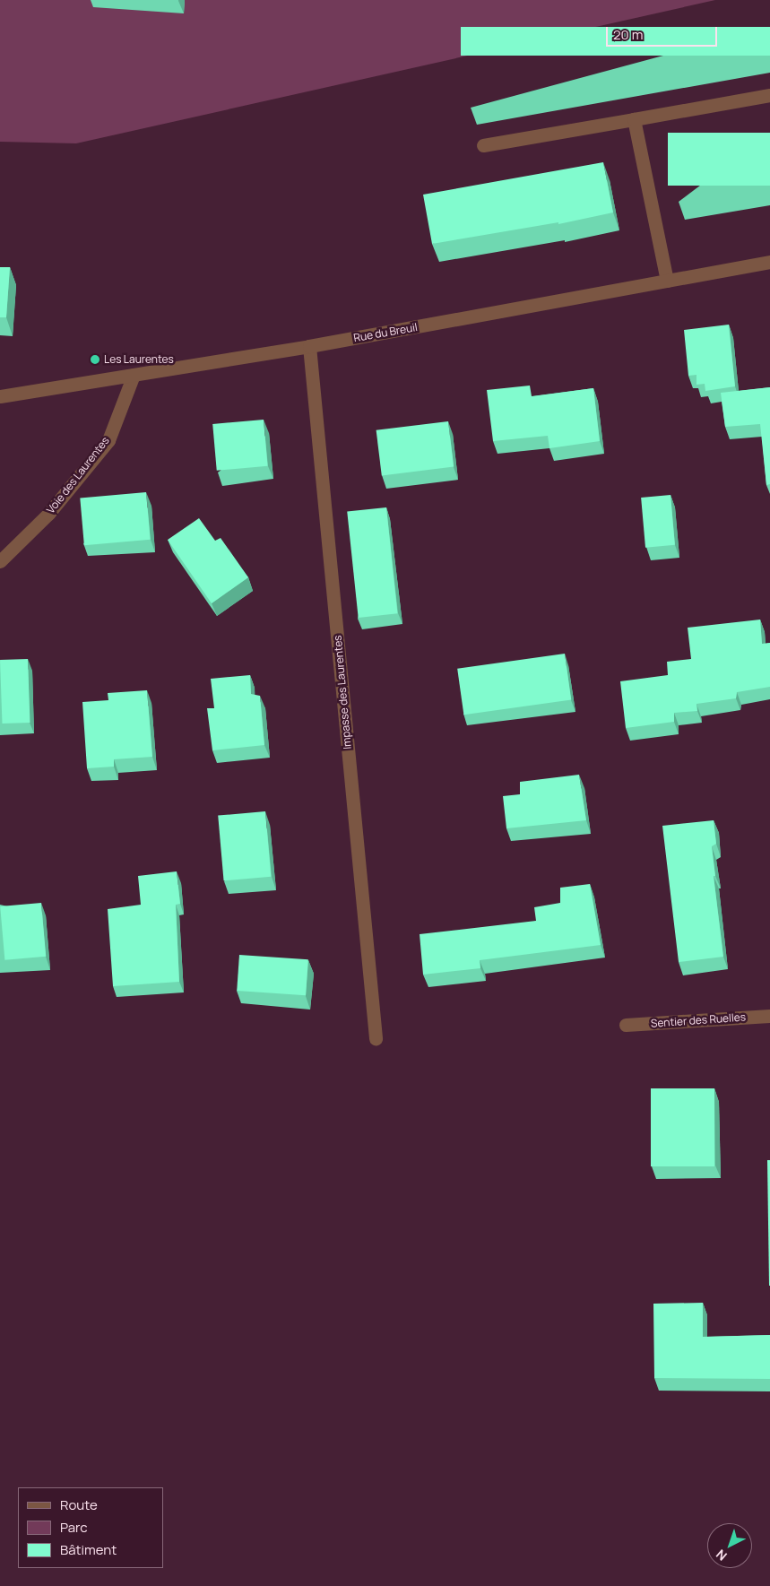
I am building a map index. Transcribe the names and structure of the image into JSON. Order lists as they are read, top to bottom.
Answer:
{
  "streets": {
    "street": [
      "Rue du Breuil",
      "Voie des Laurentes",
      "Impasse des Laurentes",
      "Sentier des Ruelles"
    ]
  },
  "crossings": [
    ["Rue du Breuil", "Voie des Laurentes"],
    ["Rue du Breuil", "Impasse des Laurentes"]
  ],
  "places": ["Les Laurentes"],
  "legend": ["Route", "Parc", "Bâtiment"],
  "scale_bar": "20 m",
  "north": "bottom left"
}
